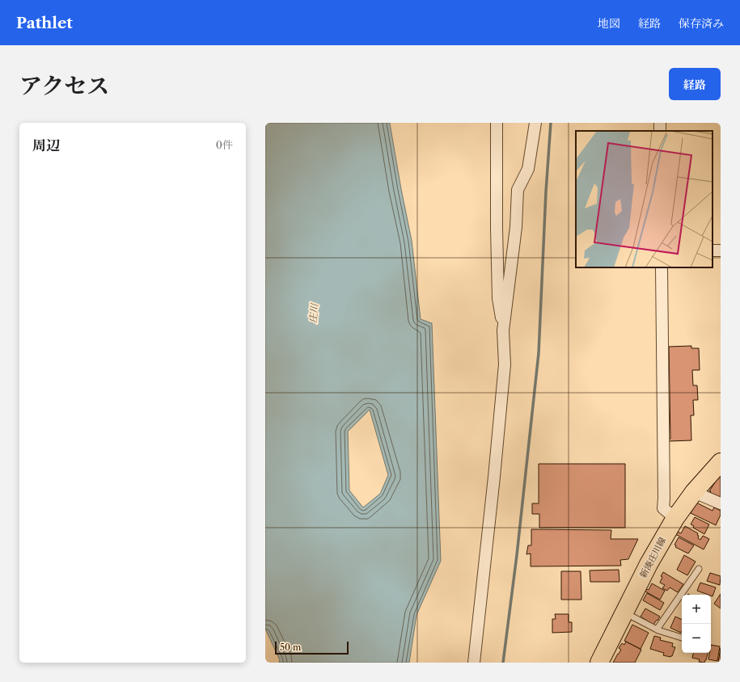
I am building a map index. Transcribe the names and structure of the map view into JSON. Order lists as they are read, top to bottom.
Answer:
{
  "streets": {
    "main road": ["新湊庄川線"]
  },
  "water": ["庄川"],
  "scale_bar": "50 m",
  "page": {
    "header": "Pathlet",
    "nav": ["地図", "経路", "保存済み"],
    "title": "アクセス",
    "buttons": "経路",
    "heading": ["周辺", "0件"],
    "map_buttons": ["+", "−"],
    "scale": "50 m"
  }
}
